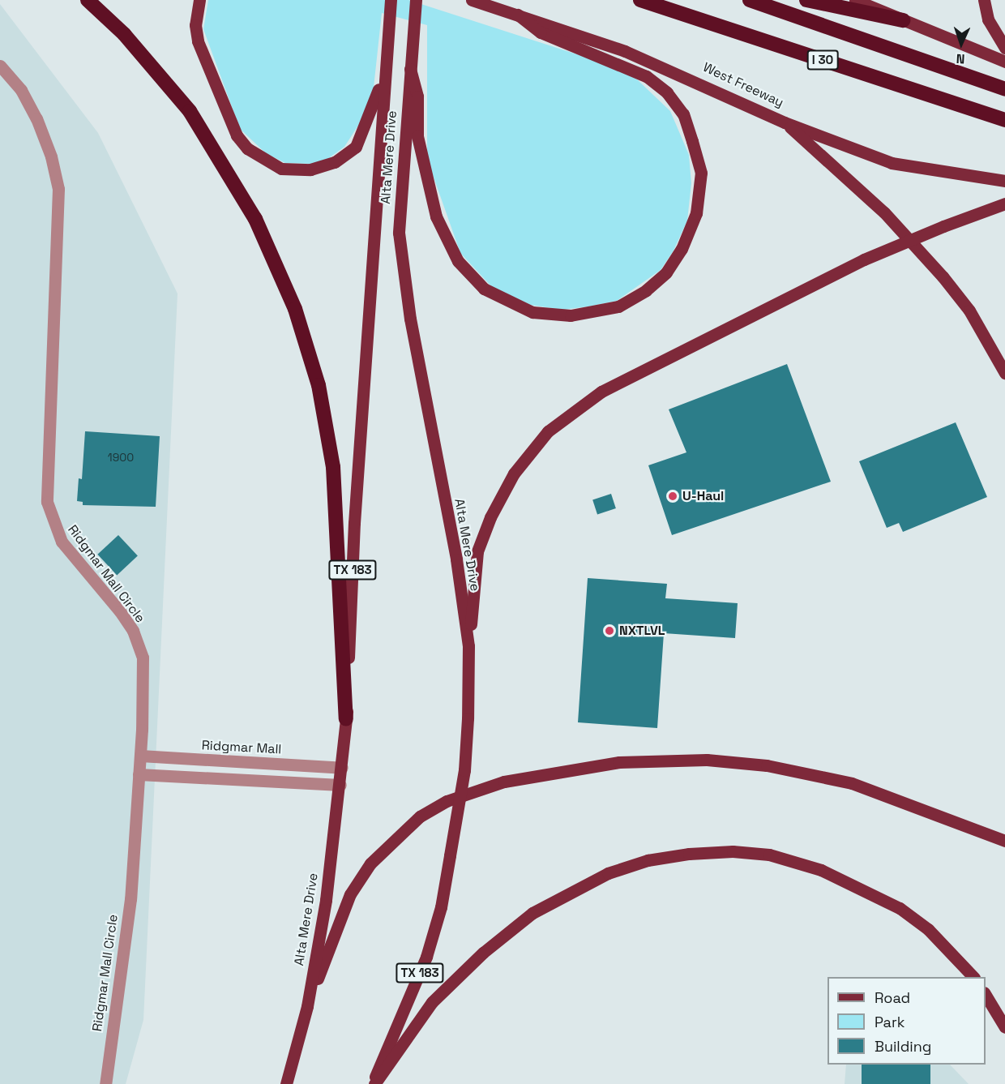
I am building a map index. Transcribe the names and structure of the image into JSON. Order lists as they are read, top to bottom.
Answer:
{
  "streets": {
    "highway": ["I 30"],
    "main road": ["West Freeway", "Alta Mere Drive", "TX 183"],
    "street": ["Ridgmar Mall Circle", "Ridgmar Mall"]
  },
  "crossings": [
    ["Alta Mere Drive", "Ridgmar Mall"],
    ["Ridgmar Mall Circle", "Ridgmar Mall"]
  ],
  "places": ["U-Haul", "NXTLVL"],
  "house_numbers": ["1900"],
  "legend": ["Road", "Park", "Building"],
  "north": "bottom"
}
